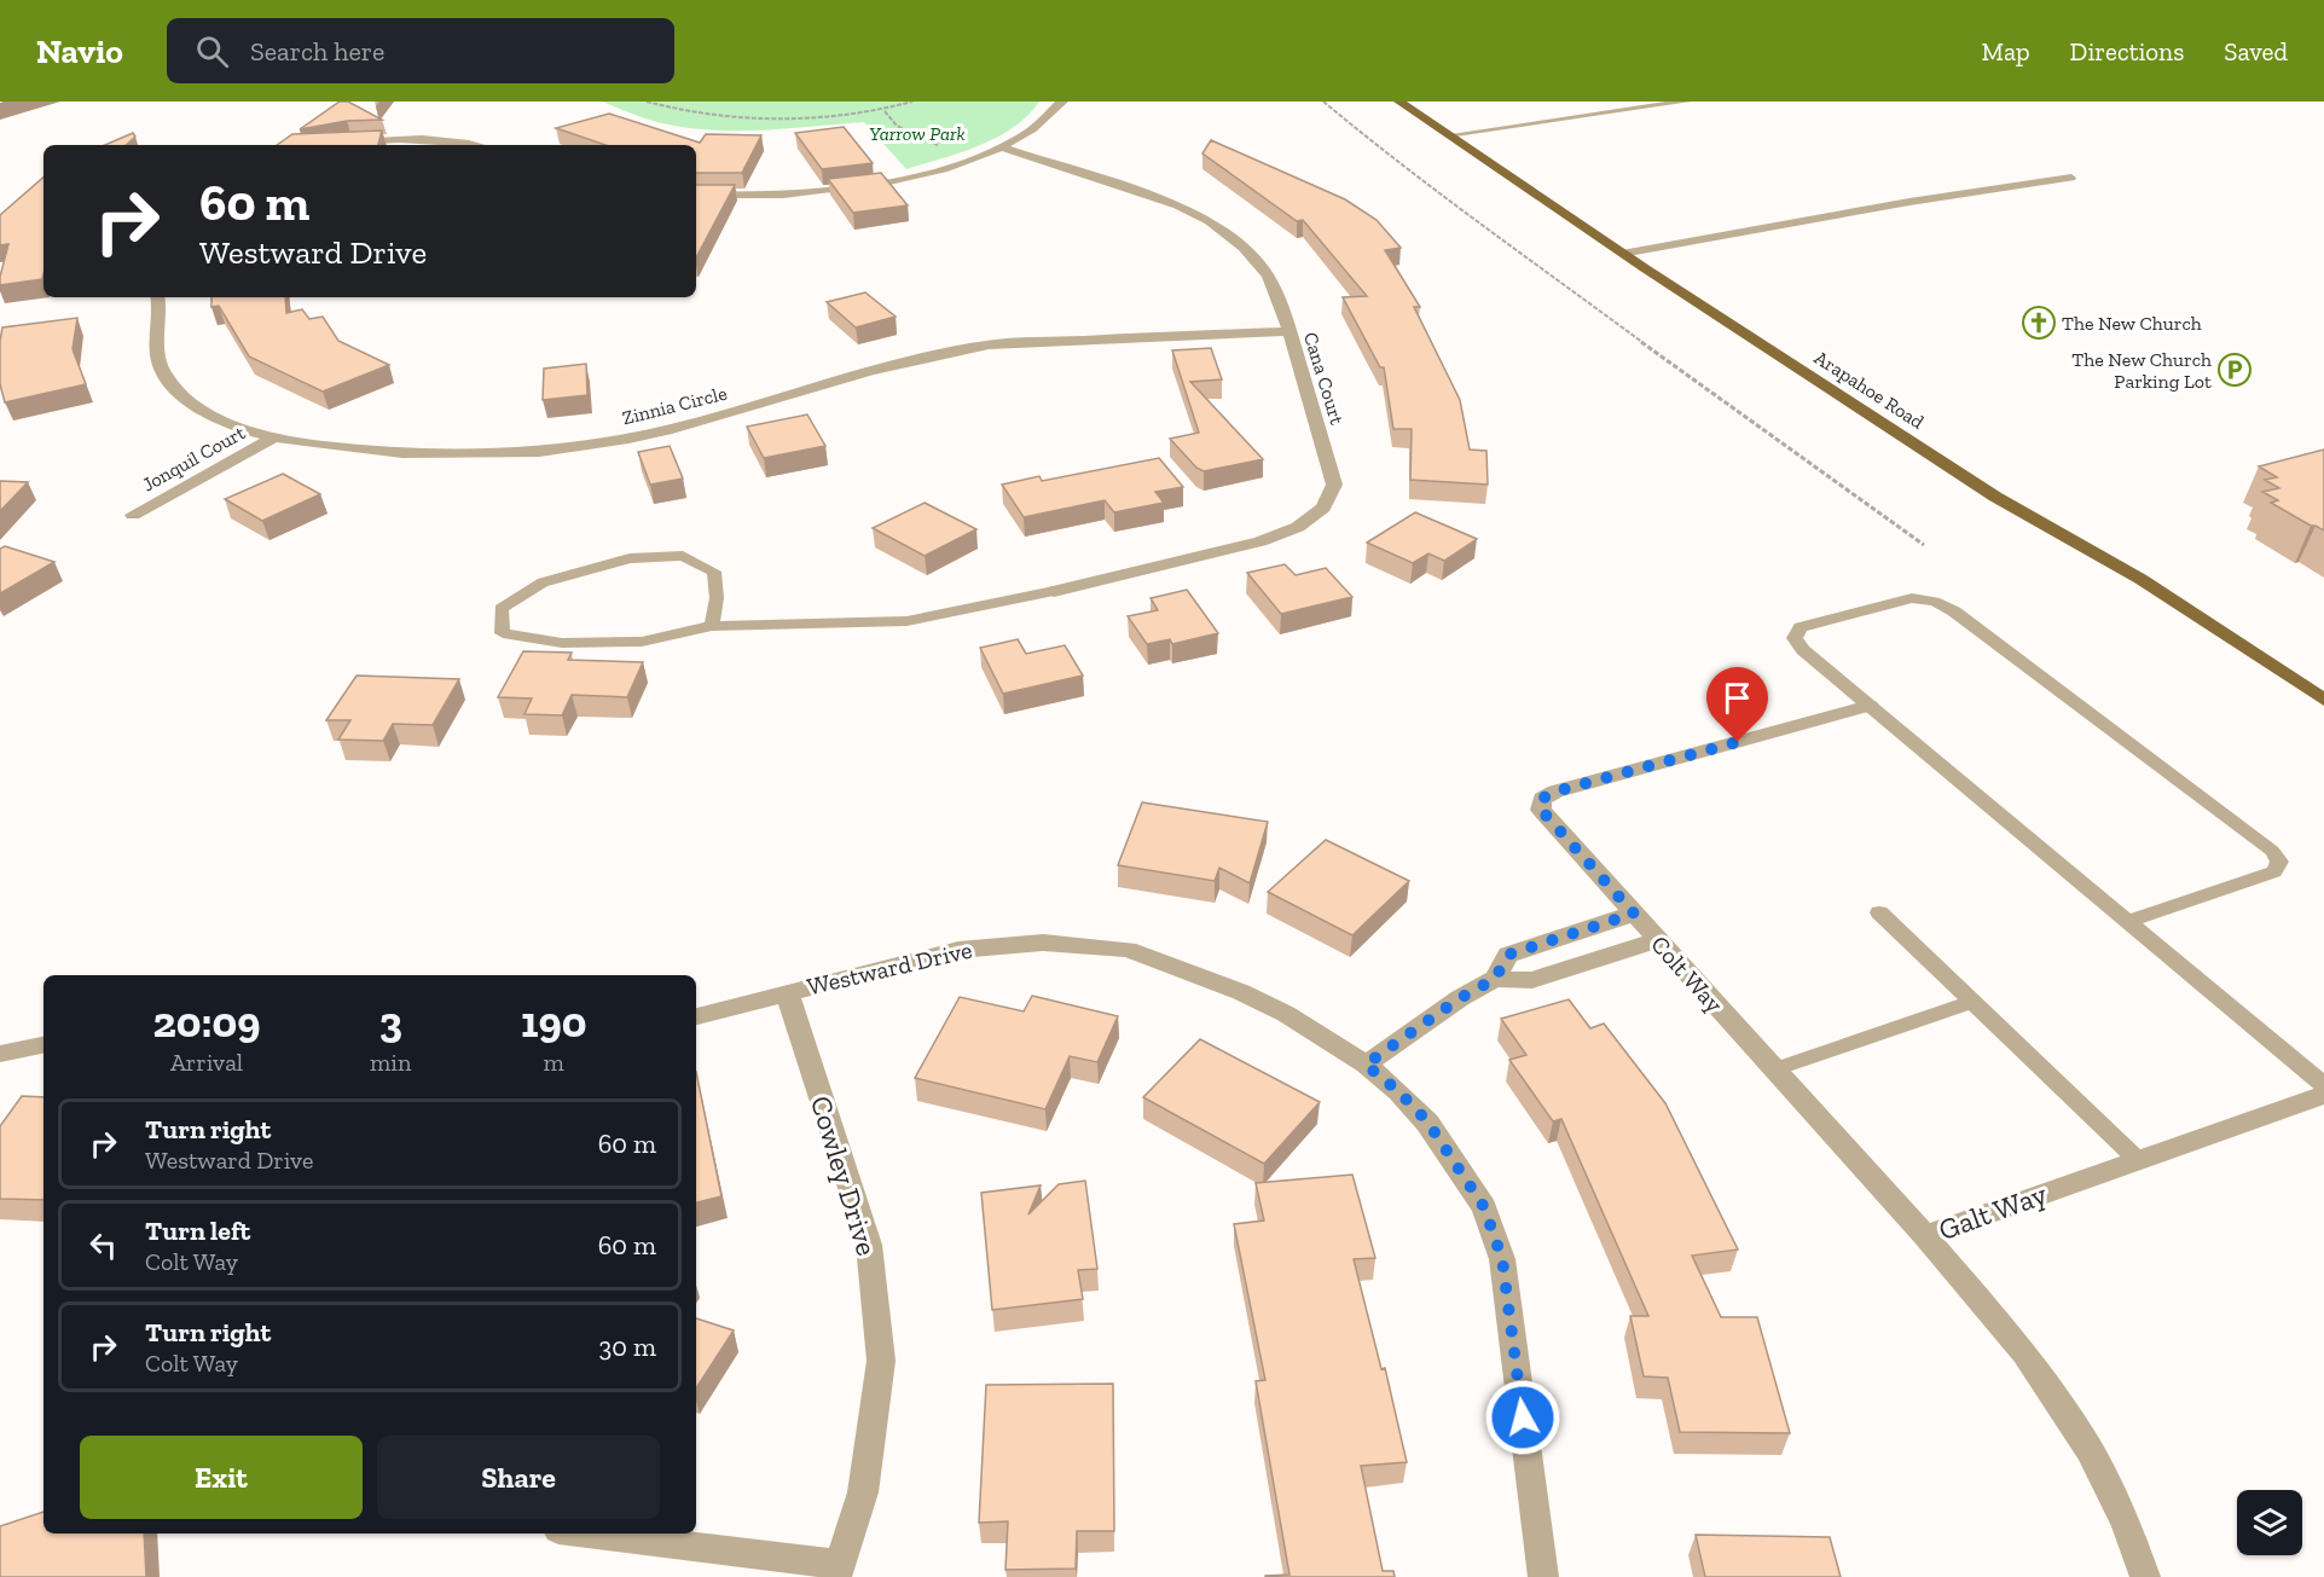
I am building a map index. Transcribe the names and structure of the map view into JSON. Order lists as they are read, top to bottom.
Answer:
{
  "streets": {
    "main road": ["Arapahoe Road"],
    "street": [
      "Cana Court",
      "Zinnia Circle",
      "Jonquil Court",
      "Westward Drive",
      "Colt Way",
      "Cowley Drive",
      "Galt Way"
    ]
  },
  "crossings": [
    ["Cana Court", "Zinnia Circle"],
    ["Zinnia Circle", "Jonquil Court"],
    ["Westward Drive", "Cowley Drive"],
    ["Colt Way", "Galt Way"]
  ],
  "parks": ["Yarrow Park"],
  "places": {
    "church": ["The New Church"],
    "parking": ["The New Church Parking Lot"]
  },
  "page": {
    "header": "Navio",
    "search": "Search here",
    "nav": ["Map", "Directions", "Saved"],
    "turn": ["60 m", "Westward Drive"],
    "eta": [
      "20:09",
      "Arrival",
      "3",
      "min",
      "190",
      "m"
    ],
    "list": [
      {
        "name": "Turn right",
        "note": "Westward Drive",
        "value": "60 m"
      },
      {
        "name": "Turn left",
        "note": "Colt Way",
        "value": "60 m"
      },
      {
        "name": "Turn right",
        "note": "Colt Way",
        "value": "30 m"
      }
    ],
    "buttons": ["Exit", "Share"]
  }
}
